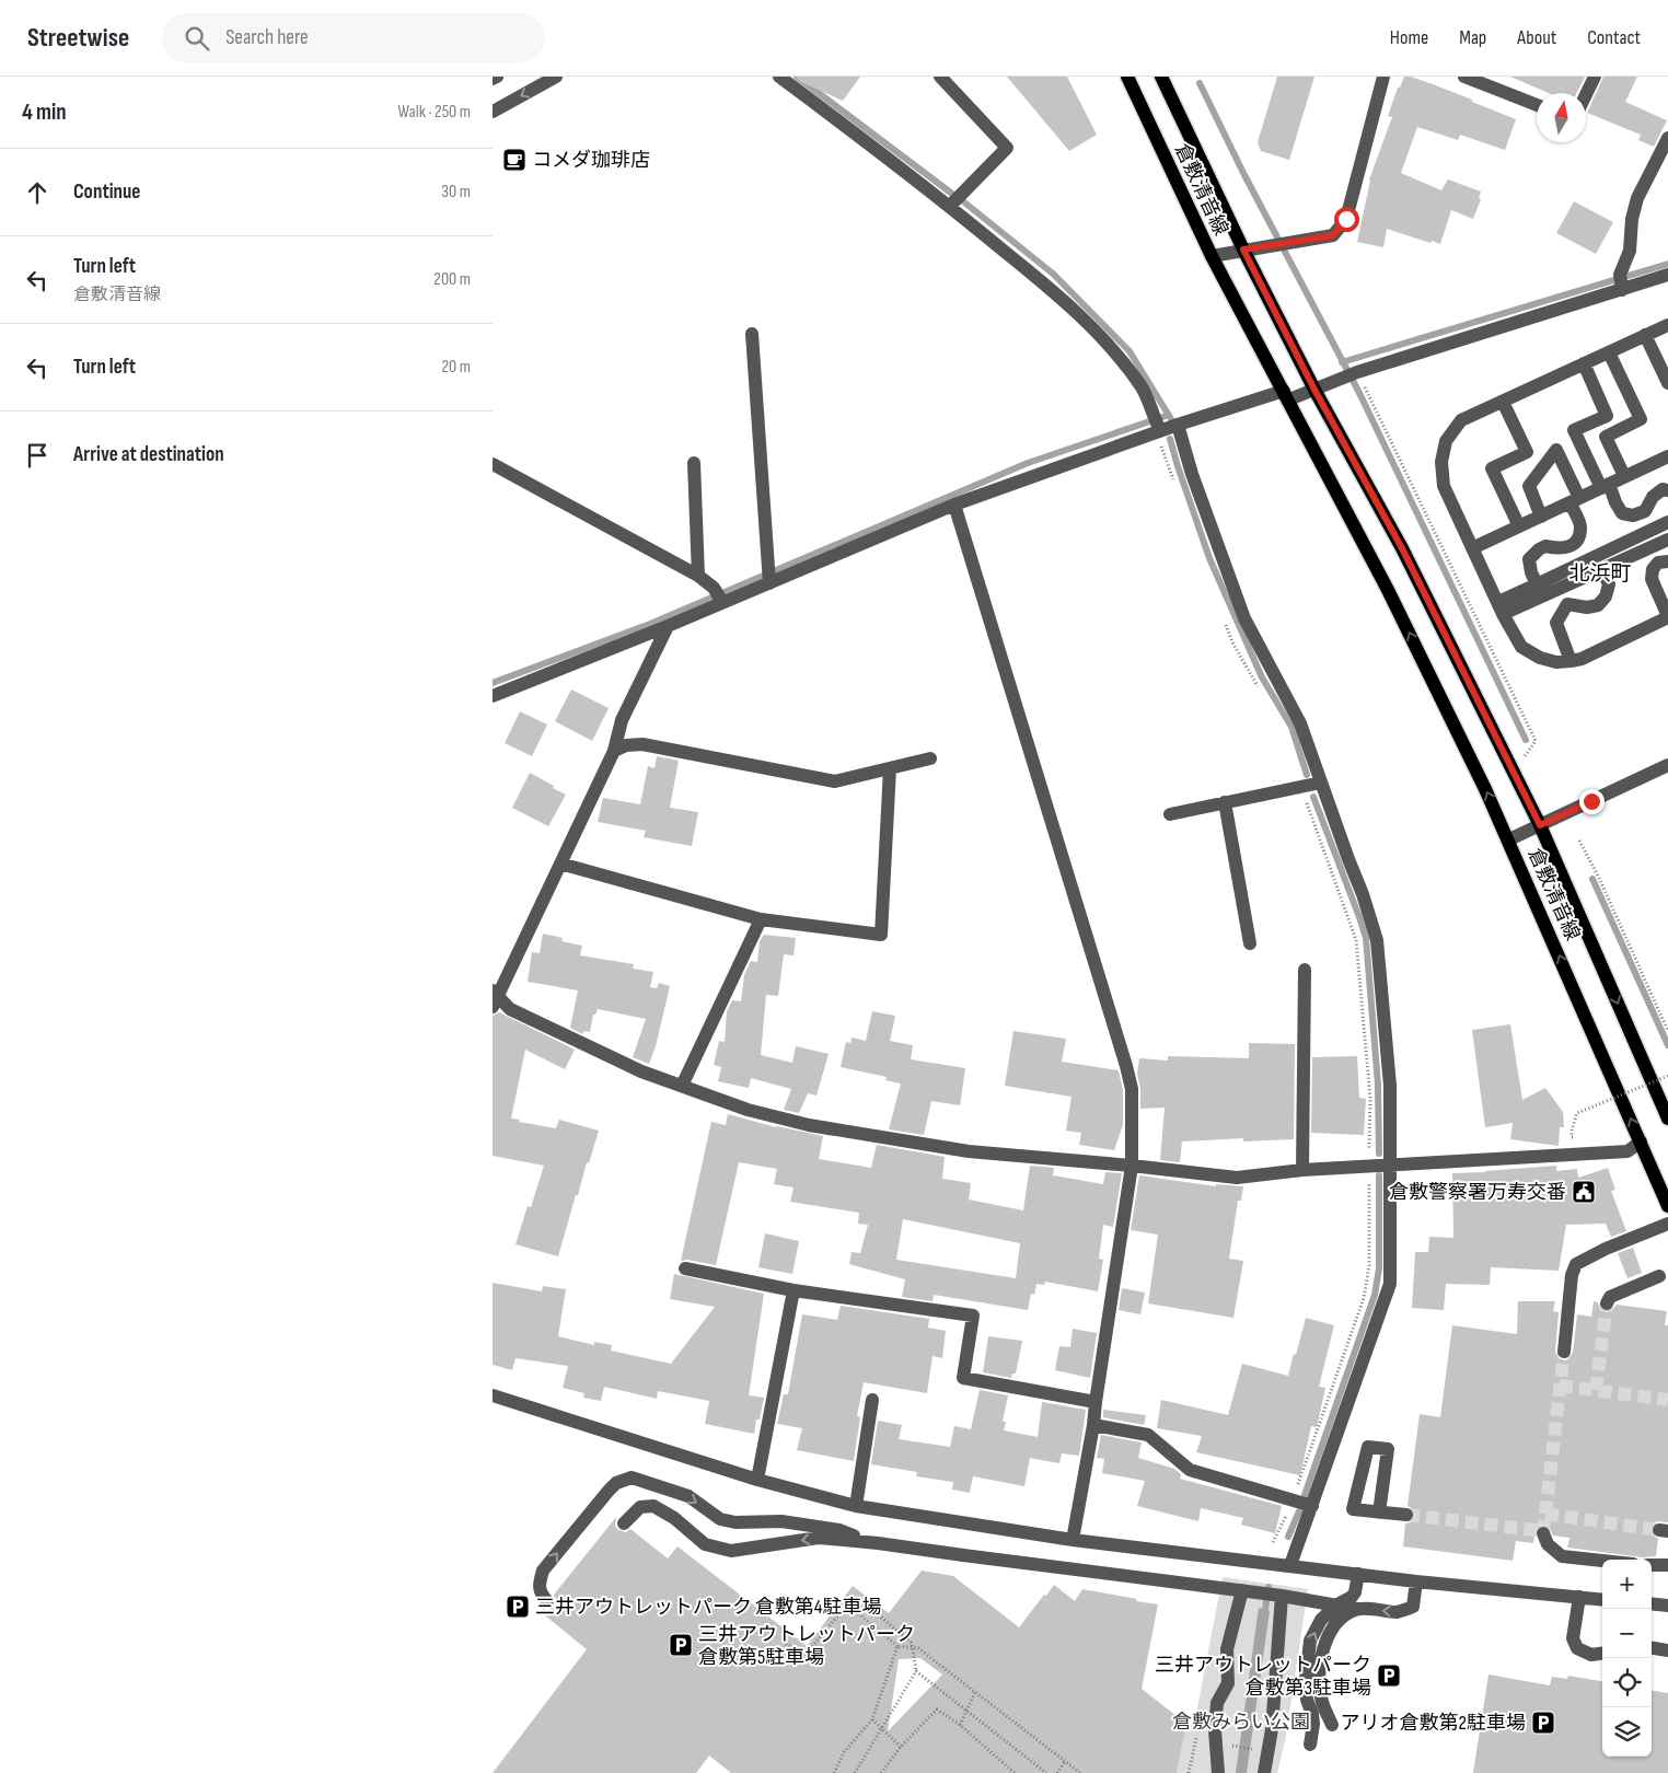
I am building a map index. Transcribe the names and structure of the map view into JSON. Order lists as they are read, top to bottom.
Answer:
{
  "streets": {
    "main road": ["倉敷清音線"]
  },
  "districts": ["北浜町"],
  "parks": ["倉敷みらい公園"],
  "places": {
    "cafe": ["コメダ珈琲店"],
    "public building": ["倉敷警察署万寿交番"],
    "parking": [
      "三井アウトレットパーク 倉敷第4駐車場",
      "三井アウトレットパーク 倉敷第5駐車場",
      "三井アウトレットパーク 倉敷第3駐車場",
      "アリオ倉敷第2駐車場"
    ]
  },
  "north": "top",
  "page": {
    "header": "Streetwise",
    "search": "Search here",
    "nav": [
      "Home",
      "Map",
      "About",
      "Contact"
    ],
    "heading": ["4 min", "Walk · 250 m"],
    "list": [
      ["Continue", "30 m"],
      ["Turn left", "倉敷清音線", "200 m"],
      ["Turn left", "20 m"],
      "Arrive at destination"
    ],
    "map_buttons": ["+", "−"]
  }
}
